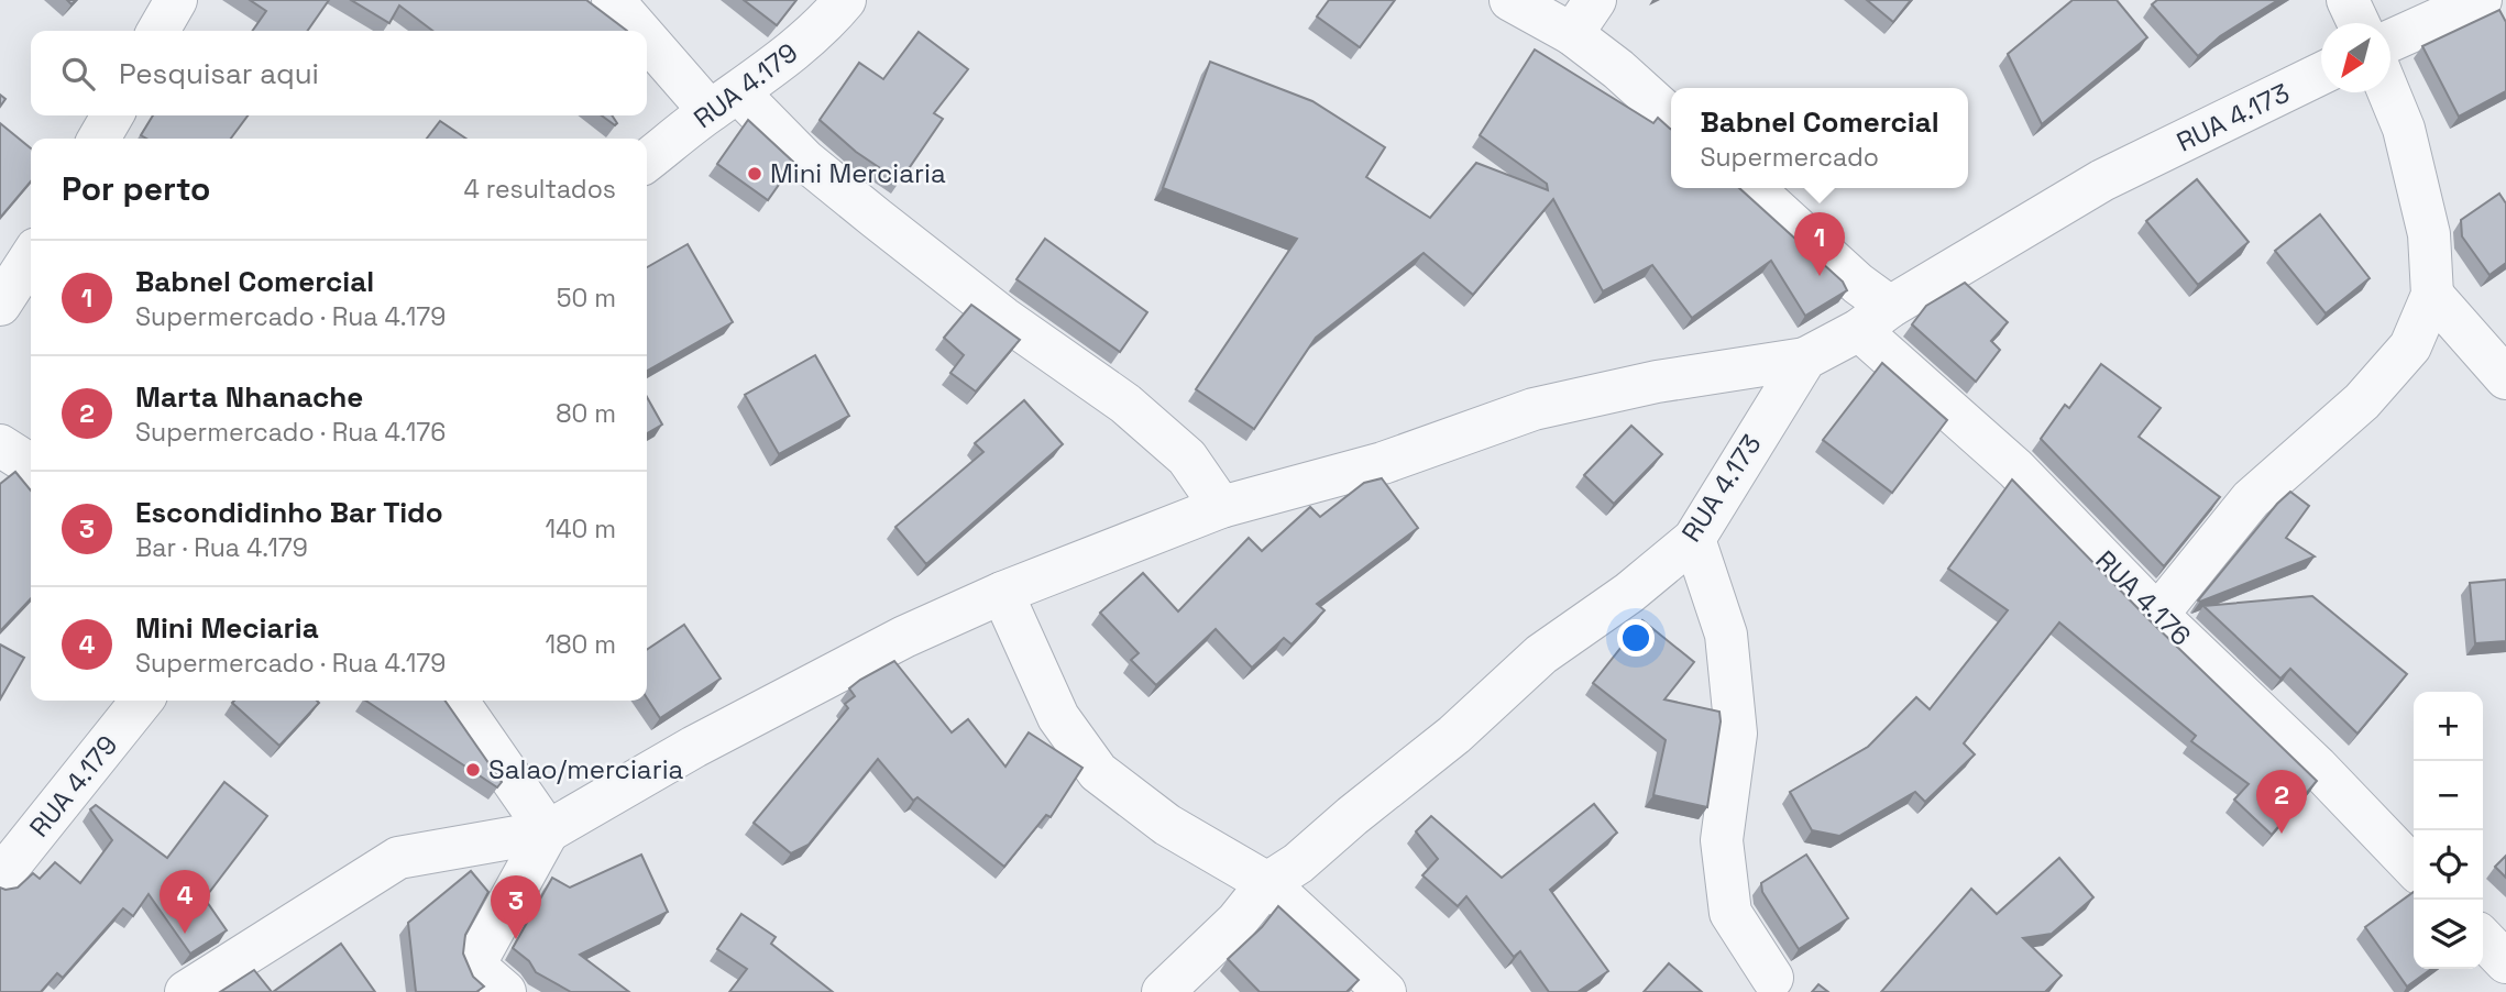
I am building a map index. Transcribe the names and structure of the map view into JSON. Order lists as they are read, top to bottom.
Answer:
{
  "streets": {
    "street": ["RUA 4.179", "RUA 4.173", "RUA 4.176"]
  },
  "crossings": [
    ["RUA 4.173", "RUA 4.176"]
  ],
  "places": ["Mini Merciaria", "Salao/merciaria"],
  "north": "bottom left",
  "page": {
    "search": "Pesquisar aqui",
    "popup": ["Babnel Comercial", "Supermercado"],
    "heading": ["Por perto", "4 resultados"],
    "pins": [
      "1",
      "2",
      "4",
      "3"
    ],
    "list": [
      {
        "mark": "1",
        "name": "Babnel Comercial",
        "note": "Supermercado · Rua 4.179",
        "value": "50 m"
      },
      {
        "mark": "2",
        "name": "Marta Nhanache",
        "note": "Supermercado · Rua 4.176",
        "value": "80 m"
      },
      {
        "mark": "3",
        "name": "Escondidinho Bar Tido",
        "note": "Bar · Rua 4.179",
        "value": "140 m"
      },
      {
        "mark": "4",
        "name": "Mini Meciaria",
        "note": "Supermercado · Rua 4.179",
        "value": "180 m"
      }
    ],
    "map_buttons": ["+", "−"]
  }
}
